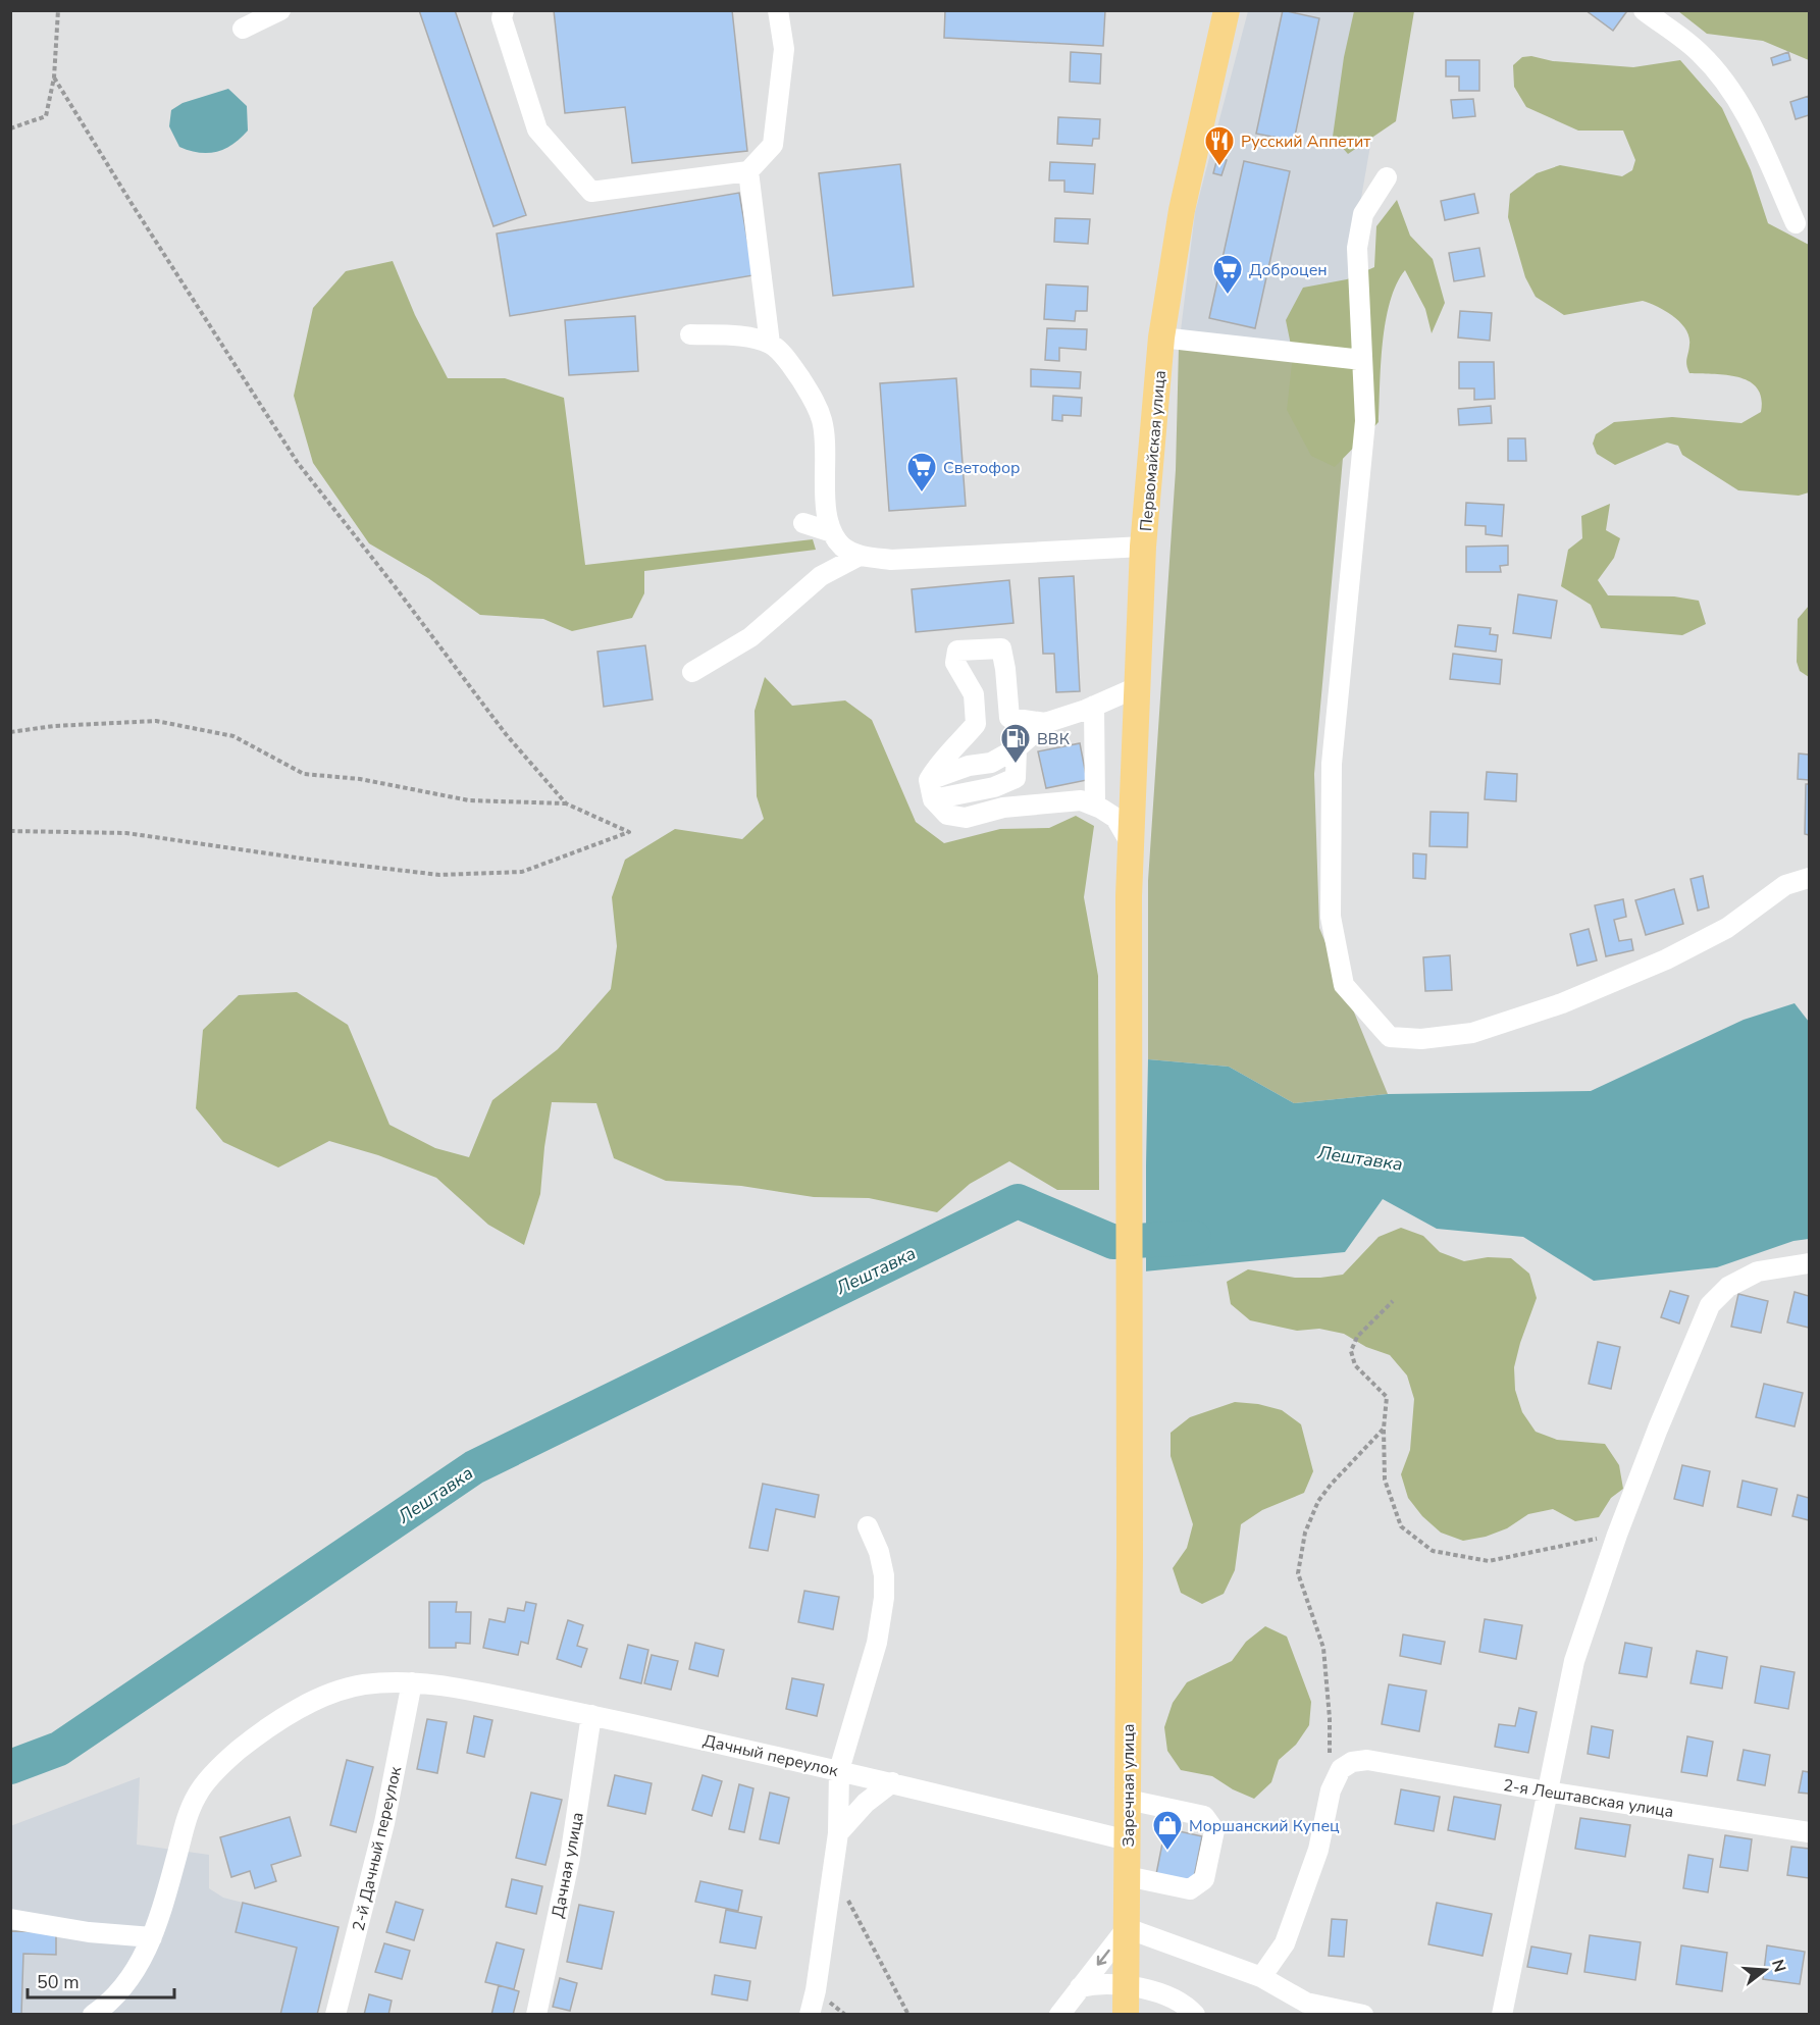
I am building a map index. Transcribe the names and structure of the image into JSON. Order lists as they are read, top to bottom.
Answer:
{
  "streets": {
    "main road": ["Первомайская улица", "Заречная улица"],
    "street": [
      "Дачный переулок",
      "2-я Лештавская улица",
      "2-й Дачный переулок",
      "Дачная улица"
    ]
  },
  "crossings": [
    ["Первомайская улица", "Заречная улица"],
    ["Дачный переулок", "Заречная улица"],
    ["Дачный переулок", "2-й Дачный переулок"],
    ["Дачный переулок", "Дачная улица"]
  ],
  "water": ["Лештавка"],
  "places": {
    "restaurant": ["Русский Аппетит"],
    "supermarket": ["Доброцен", "Светофор"],
    "fuel station": ["ВВК"],
    "shop": ["Моршанский Купец"]
  },
  "scale_bar": "50 m",
  "north": "right"
}
